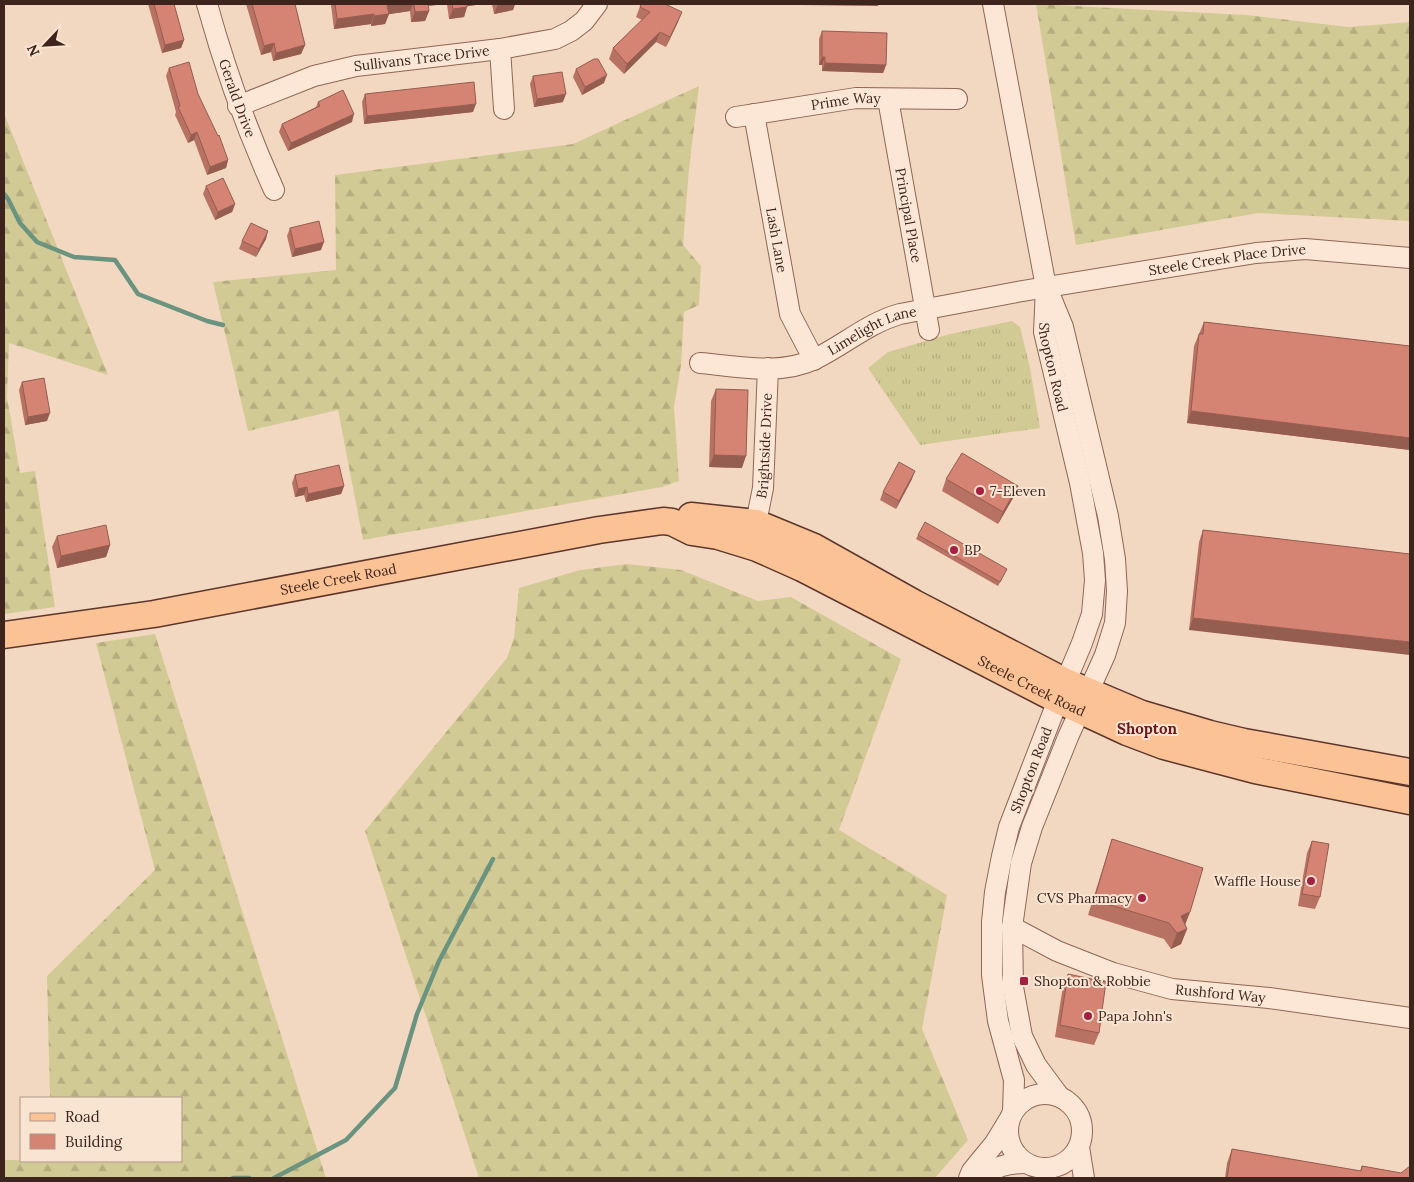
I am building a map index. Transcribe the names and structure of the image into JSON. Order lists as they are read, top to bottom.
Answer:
{
  "streets": {
    "main road": ["Steele Creek Road"],
    "street": [
      "Sullivans Trace Drive",
      "Gerald Drive",
      "Prime Way",
      "Principal Place",
      "Lash Lane",
      "Steele Creek Place Drive",
      "Limelight Lane",
      "Shopton Road",
      "Brightside Drive",
      "Rushford Way"
    ]
  },
  "crossings": [
    ["Sullivans Trace Drive", "Gerald Drive"],
    ["Prime Way", "Principal Place"],
    ["Prime Way", "Lash Lane"],
    ["Principal Place", "Limelight Lane"],
    ["Lash Lane", "Limelight Lane"],
    ["Steele Creek Place Drive", "Limelight Lane"],
    ["Steele Creek Place Drive", "Shopton Road"],
    ["Limelight Lane", "Shopton Road"],
    ["Limelight Lane", "Brightside Drive"],
    ["Shopton Road", "Steele Creek Road"],
    ["Shopton Road", "Rushford Way"],
    ["Brightside Drive", "Steele Creek Road"]
  ],
  "districts": ["Shopton"],
  "places": {
    "other": [
      "7-Eleven",
      "BP",
      "Waffle House",
      "CVS Pharmacy",
      "Papa John's"
    ],
    "transit": ["Shopton & Robbie"]
  },
  "legend": ["Road", "Building"],
  "north": "bottom left"
}
